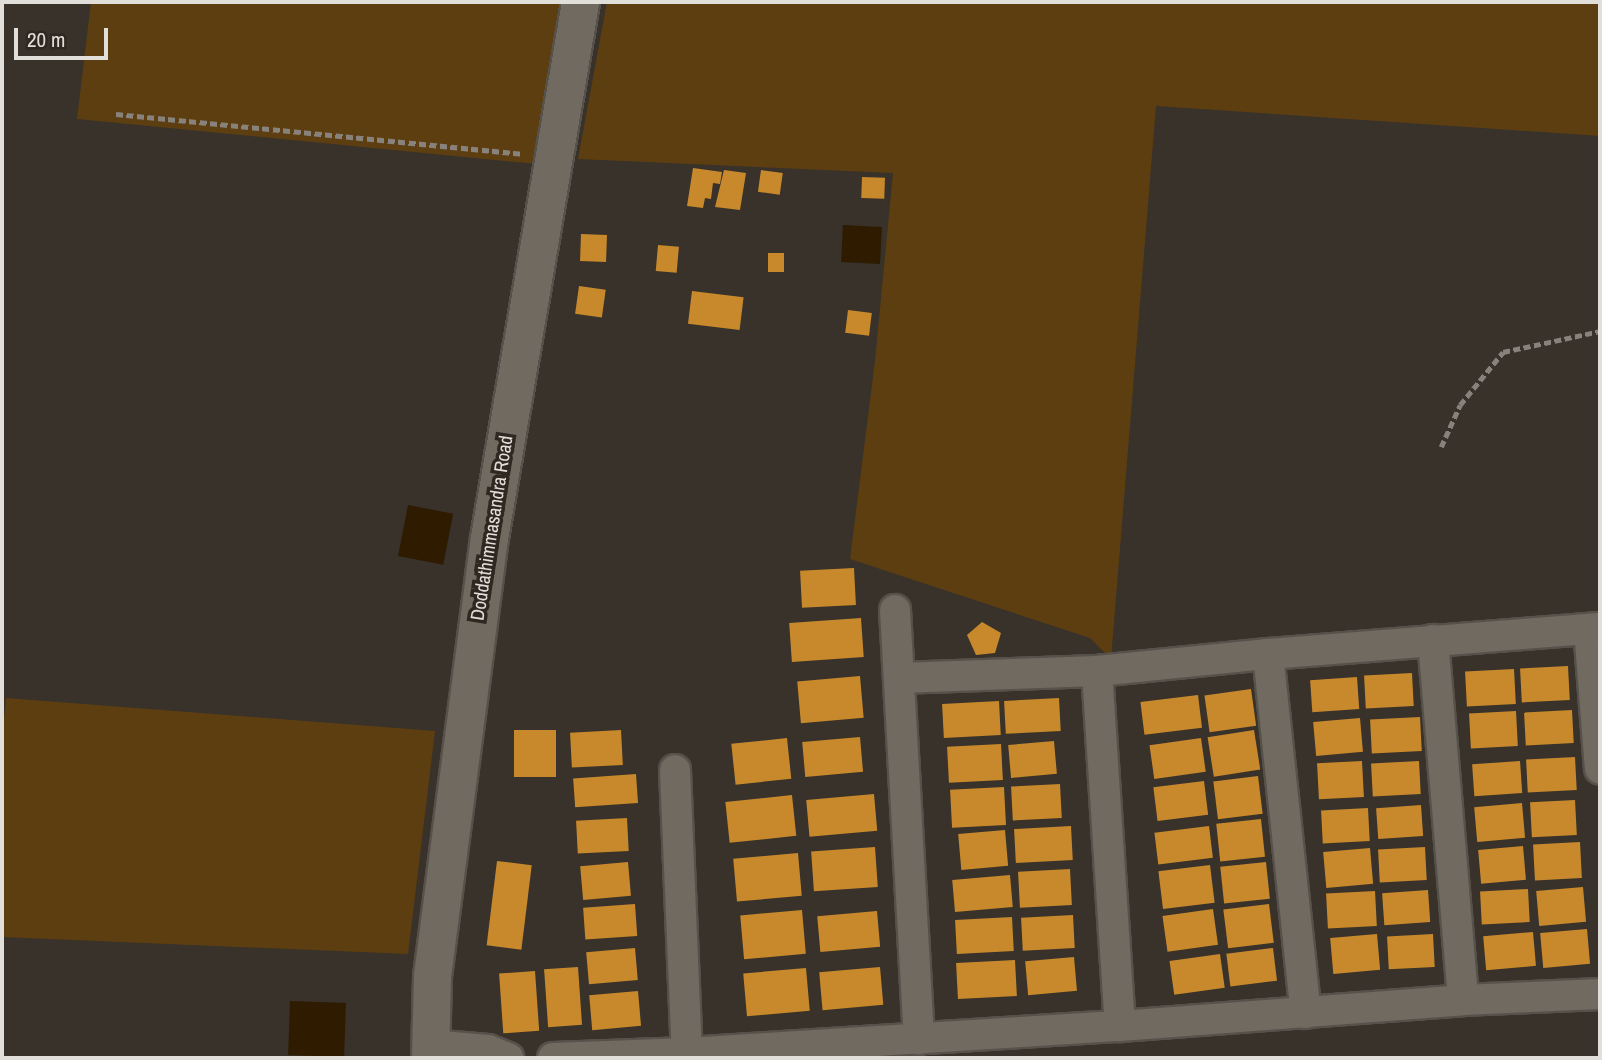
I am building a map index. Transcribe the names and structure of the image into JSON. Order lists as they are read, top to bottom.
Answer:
{
  "streets": {
    "street": ["Doddathimmasandra Road"]
  },
  "scale_bar": "20 m"
}
